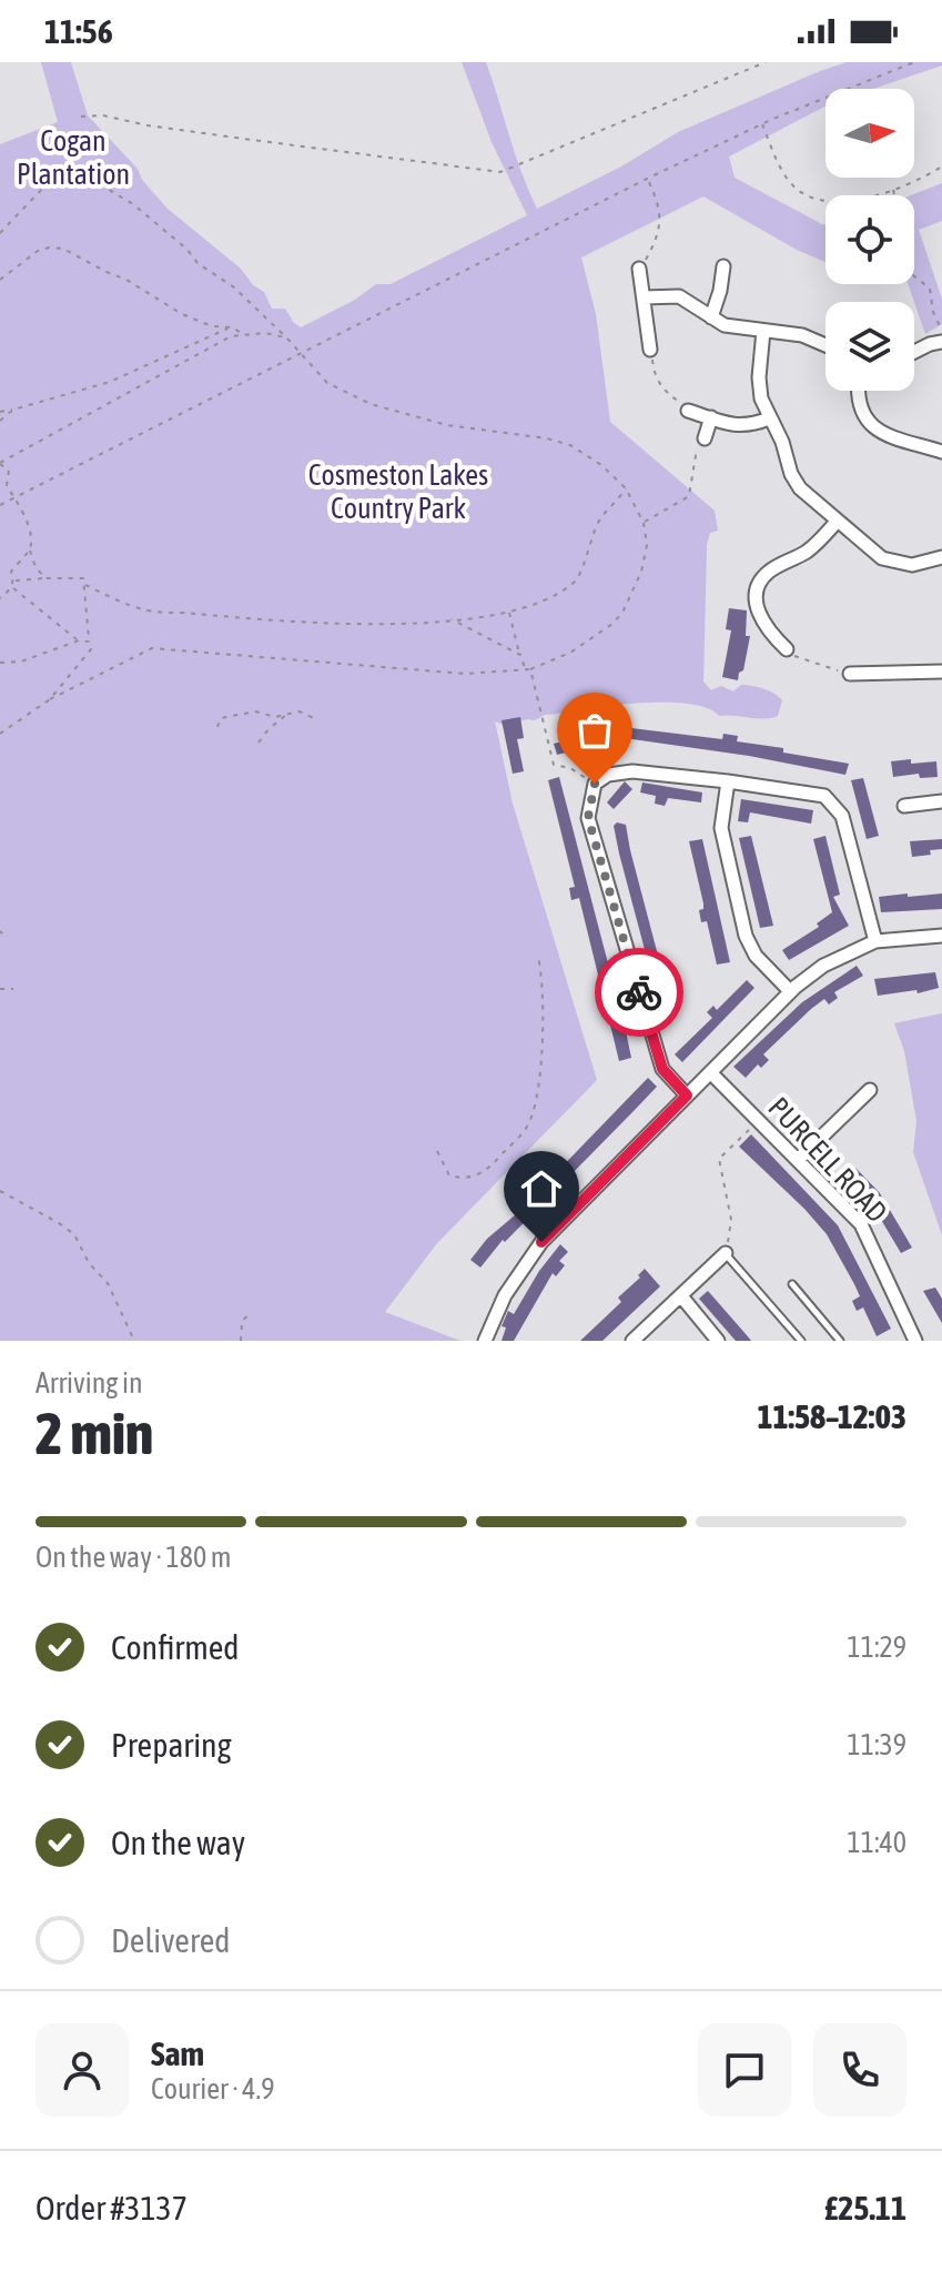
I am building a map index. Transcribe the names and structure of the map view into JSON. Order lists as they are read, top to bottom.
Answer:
{
  "streets": {
    "street": ["PURCELL ROAD"]
  },
  "parks": ["Cogan Plantation", "Cosmeston Lakes Country Park"],
  "north": "right",
  "page": {
    "status": "11:56",
    "heading": ["2 min", "Arriving in", "11:58–12:03"],
    "panel": [
      "Sam",
      "Courier · 4.9",
      "Order #3137",
      "£25.11"
    ],
    "bar": "On the way · 180 m",
    "list": [
      ["Confirmed", "11:29"],
      ["Preparing", "11:39"],
      ["On the way", "11:40"],
      "Delivered"
    ]
  }
}
